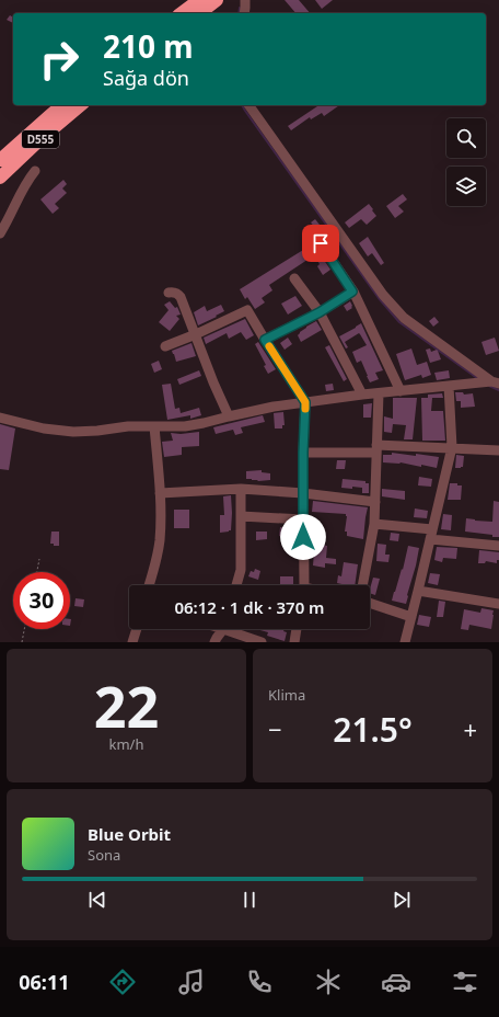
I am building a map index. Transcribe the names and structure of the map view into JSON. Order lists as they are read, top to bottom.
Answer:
{
  "streets": {
    "highway": ["D555"]
  },
  "page": {
    "turn": ["210 m", "Sağa dön"],
    "limit": "30",
    "trip": "06:12 · 1 dk · 370 m",
    "tile": [
      ["22", "km/h"],
      "Klima"
    ],
    "heat": ["−", "21.5°", "+"],
    "song": ["Blue Orbit", "Sona"],
    "tabs": "06:11"
  }
}
